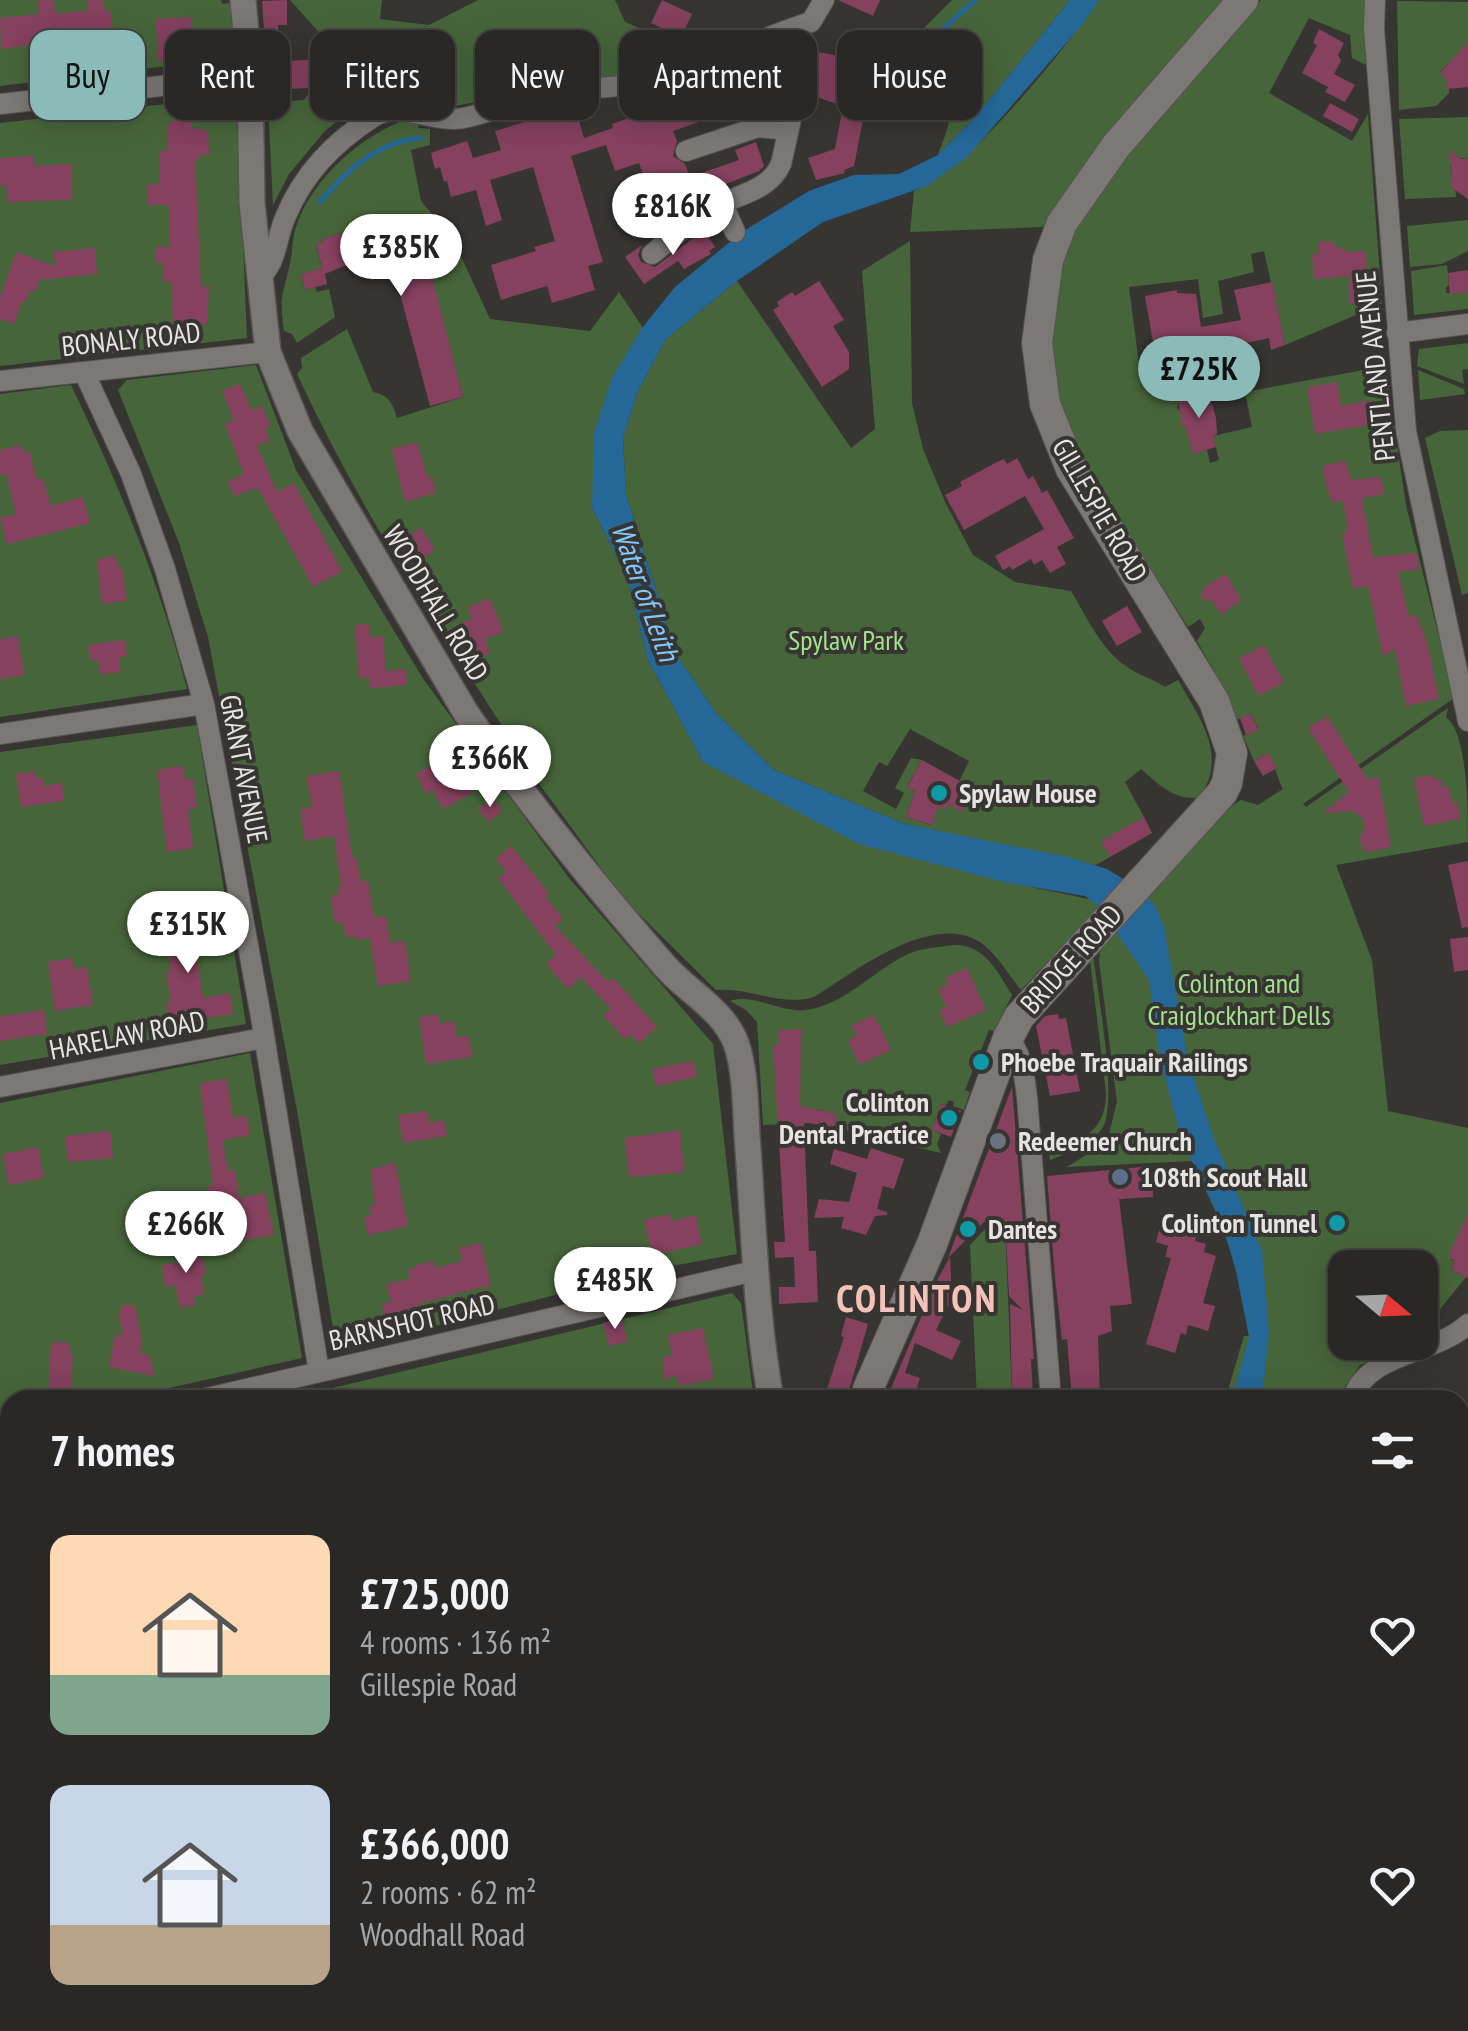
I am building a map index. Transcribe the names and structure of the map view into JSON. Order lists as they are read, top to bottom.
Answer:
{
  "streets": {
    "main road": ["GILLESPIE ROAD", "BRIDGE ROAD"],
    "street": [
      "BONALY ROAD",
      "PENTLAND AVENUE",
      "WOODHALL ROAD",
      "GRANT AVENUE",
      "HARELAW ROAD",
      "BARNSHOT ROAD"
    ]
  },
  "crossings": [
    ["BONALY ROAD", "WOODHALL ROAD"],
    ["BONALY ROAD", "GRANT AVENUE"],
    ["GILLESPIE ROAD", "BRIDGE ROAD"],
    ["WOODHALL ROAD", "BARNSHOT ROAD"],
    ["GRANT AVENUE", "HARELAW ROAD"],
    ["GRANT AVENUE", "BARNSHOT ROAD"]
  ],
  "districts": ["COLINTON"],
  "water": ["Water of Leith"],
  "parks": ["Spylaw Park", "Colinton and Craiglockhart Dells"],
  "places": [
    "Spylaw House",
    "Phoebe Traquair Railings",
    "Colinton Dental Practice",
    "Redeemer Church",
    "108th Scout Hall",
    "Colinton Tunnel",
    "Dantes"
  ],
  "north": "right",
  "page": {
    "chip": [
      "Buy",
      "Rent",
      "Filters",
      "New",
      "Apartment",
      "House"
    ],
    "price": [
      "£816K",
      "£385K",
      "£725K",
      "£366K",
      "£315K",
      "£266K",
      "£485K"
    ],
    "heading": "7 homes",
    "list": [
      {
        "name": "£725,000",
        "note": "4 rooms · 136 m² · Gillespie Road"
      },
      {
        "name": "£366,000",
        "note": "2 rooms · 62 m² · Woodhall Road"
      }
    ]
  }
}
